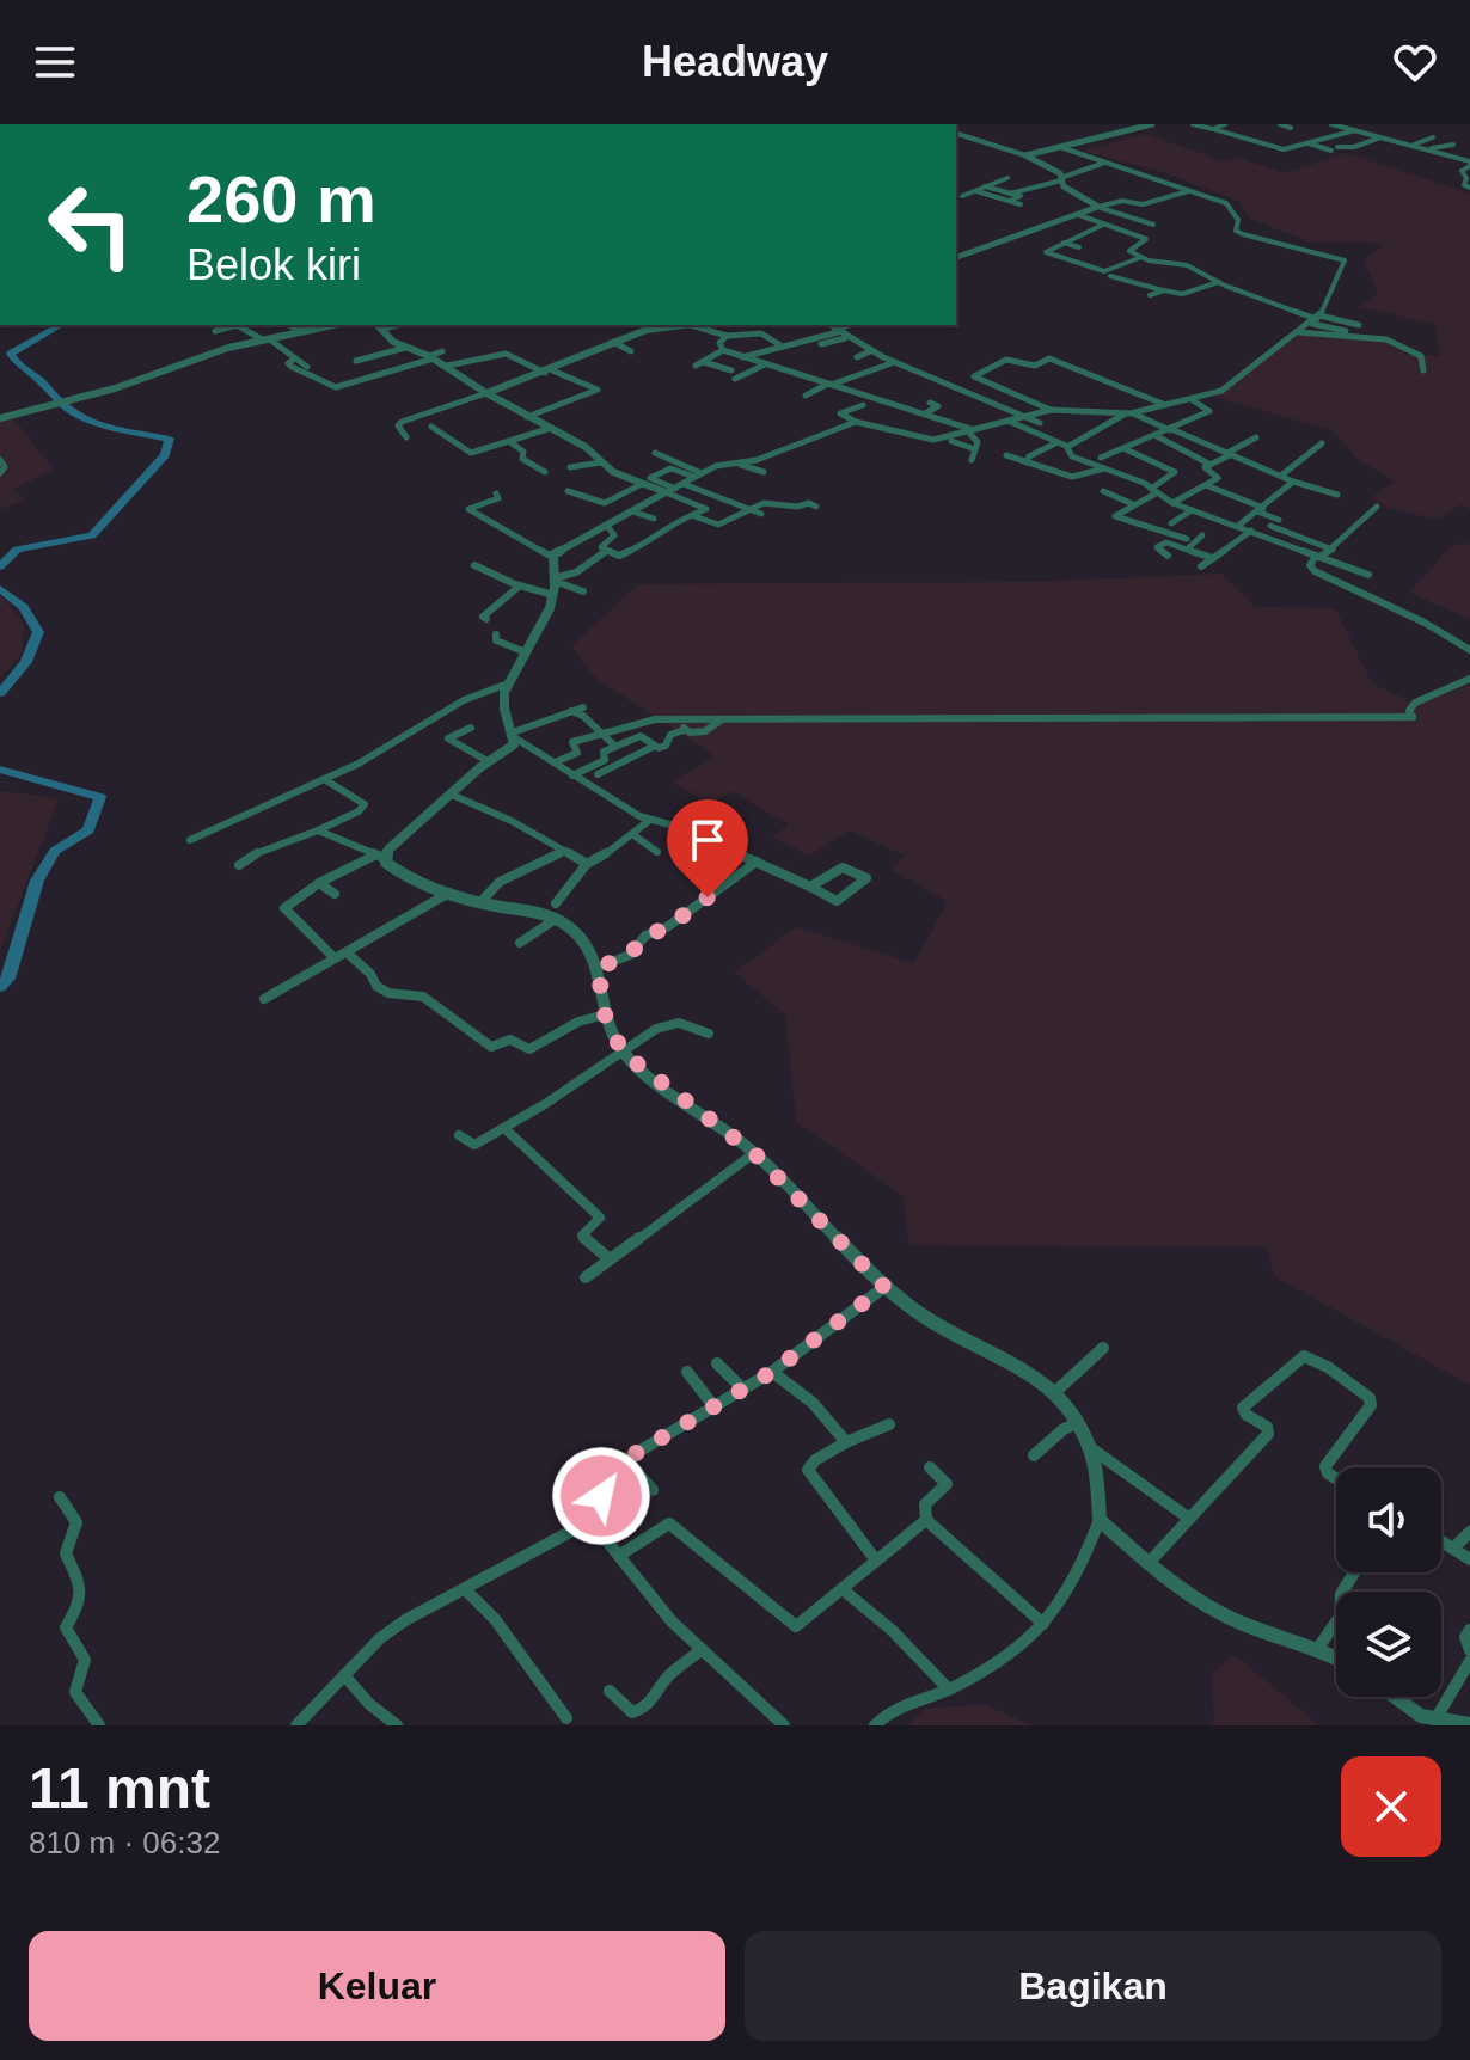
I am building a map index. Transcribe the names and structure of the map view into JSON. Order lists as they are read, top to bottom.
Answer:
{
  "page": {
    "header": "Headway",
    "turn": ["260 m", "Belok kiri"],
    "heading": ["11 mnt", "810 m · 06:32"],
    "buttons": ["Keluar", "Bagikan"]
  }
}
